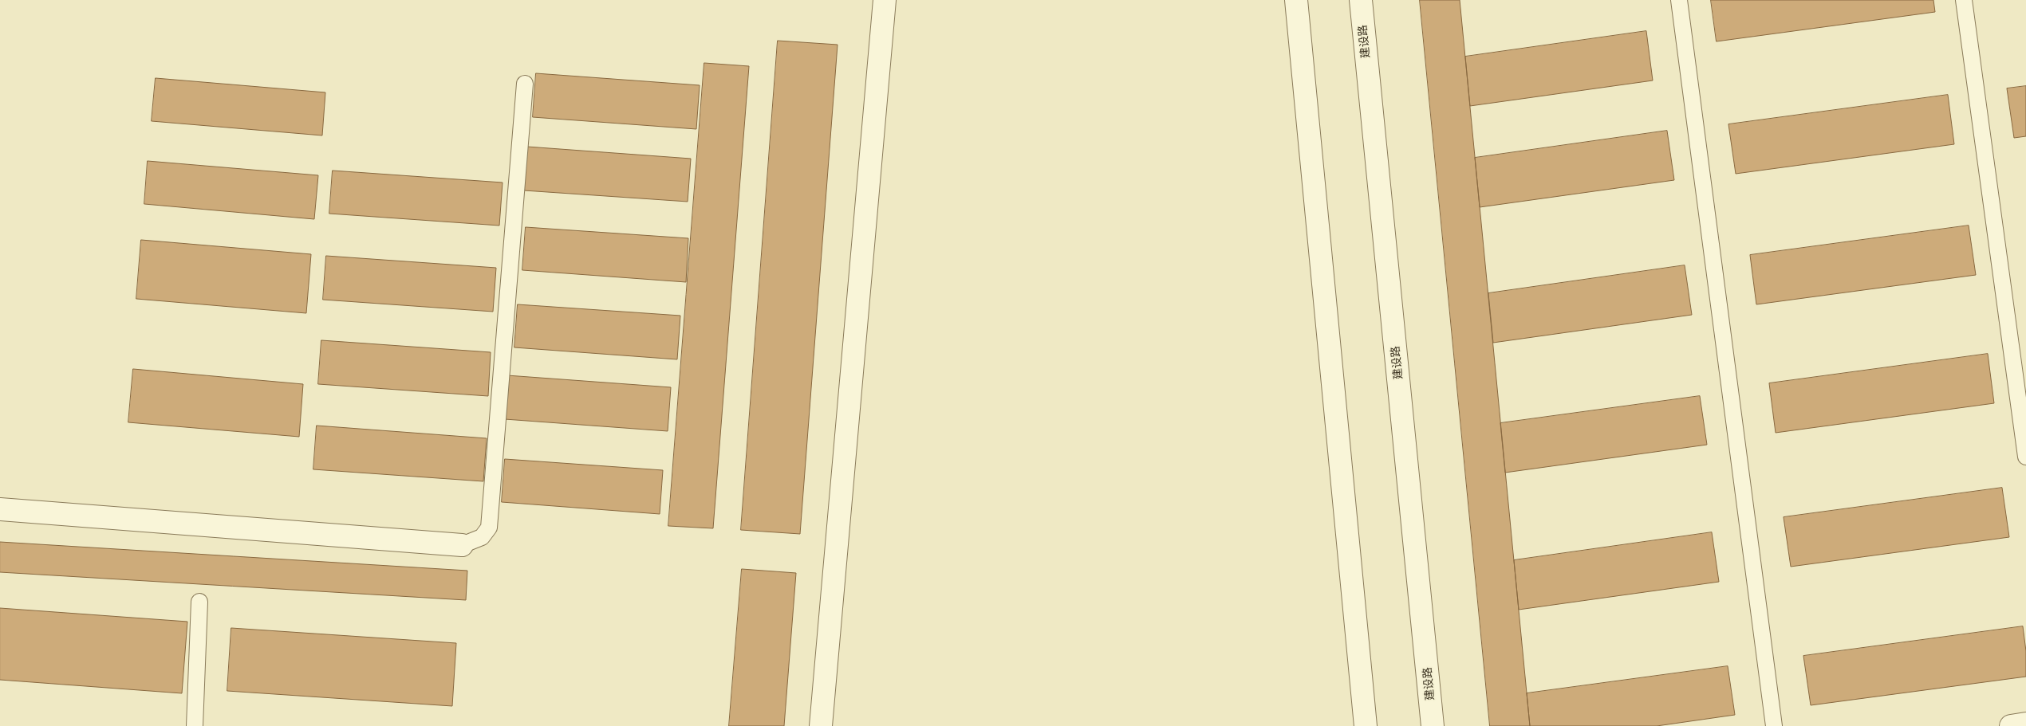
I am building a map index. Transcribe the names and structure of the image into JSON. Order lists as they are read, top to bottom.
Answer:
{
  "streets": {
    "street": ["建设路"]
  }
}
